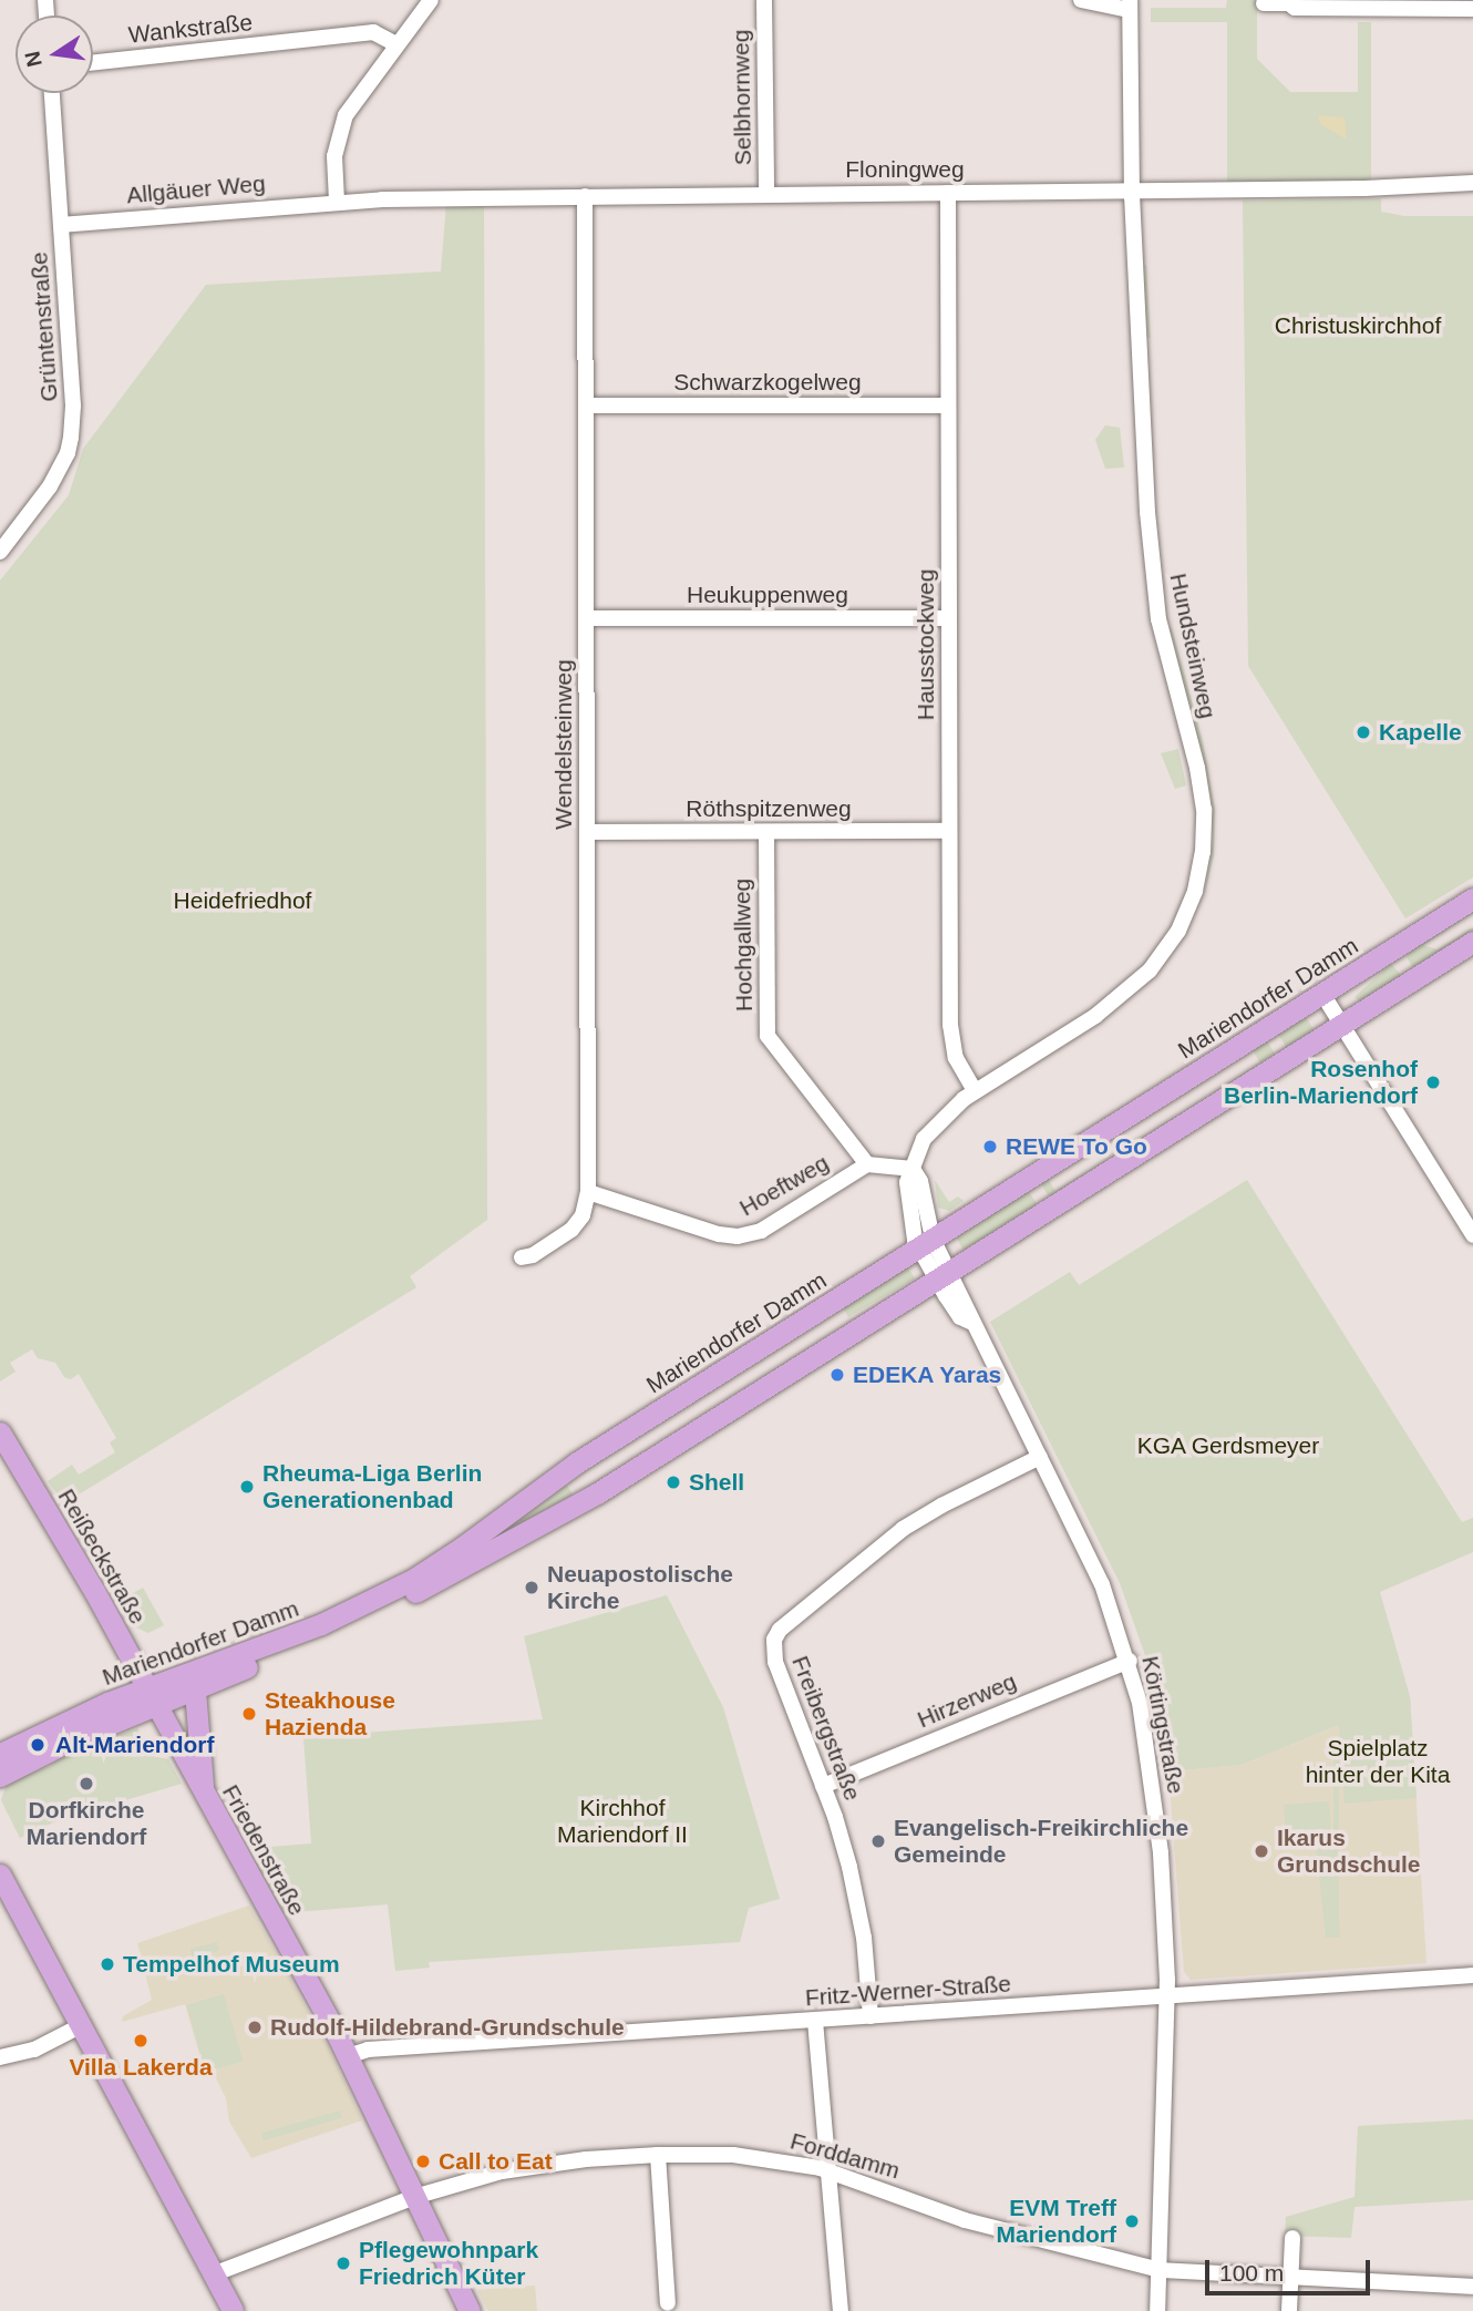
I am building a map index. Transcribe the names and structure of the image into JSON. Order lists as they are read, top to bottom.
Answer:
{
  "streets": {
    "main road": ["Mariendorfer Damm", "Reißeckstraße", "Friedenstraße"],
    "street": [
      "Wankstraße",
      "Selbhornweg",
      "Floningweg",
      "Allgäuer Weg",
      "Grüntenstraße",
      "Schwarzkogelweg",
      "Heukuppenweg",
      "Hausstockweg",
      "Hundsteinweg",
      "Wendelsteinweg",
      "Röthspitzenweg",
      "Hochgallweg",
      "Hoeftweg",
      "Hirzerweg",
      "Körtingstraße",
      "Freibergstraße",
      "Fritz-Werner-Straße",
      "Forddamm"
    ]
  },
  "crossings": [
    ["Selbhornweg", "Floningweg"],
    ["Floningweg", "Allgäuer Weg"],
    ["Floningweg", "Hausstockweg"],
    ["Floningweg", "Hundsteinweg"],
    ["Floningweg", "Wendelsteinweg"],
    ["Allgäuer Weg", "Grüntenstraße"],
    ["Schwarzkogelweg", "Hausstockweg"],
    ["Schwarzkogelweg", "Wendelsteinweg"],
    ["Heukuppenweg", "Hausstockweg"],
    ["Heukuppenweg", "Wendelsteinweg"],
    ["Hausstockweg", "Hundsteinweg"],
    ["Hausstockweg", "Röthspitzenweg"],
    ["Hundsteinweg", "Hoeftweg"],
    ["Wendelsteinweg", "Röthspitzenweg"],
    ["Wendelsteinweg", "Hoeftweg"],
    ["Röthspitzenweg", "Hochgallweg"],
    ["Hochgallweg", "Hoeftweg"],
    ["Mariendorfer Damm", "Reißeckstraße"],
    ["Mariendorfer Damm", "Körtingstraße"],
    ["Mariendorfer Damm", "Friedenstraße"],
    ["Reißeckstraße", "Friedenstraße"],
    ["Hirzerweg", "Körtingstraße"],
    ["Hirzerweg", "Freibergstraße"],
    ["Körtingstraße", "Freibergstraße"],
    ["Körtingstraße", "Fritz-Werner-Straße"],
    ["Körtingstraße", "Forddamm"],
    ["Freibergstraße", "Fritz-Werner-Straße"],
    ["Friedenstraße", "Fritz-Werner-Straße"],
    ["Friedenstraße", "Forddamm"]
  ],
  "parks": [
    "Christuskirchhof",
    "Heidefriedhof",
    "KGA Gerdsmeyer",
    "Spielplatz hinter der Kita",
    "Kirchhof Mariendorf II"
  ],
  "places": [
    "Kapelle",
    "Rosenhof Berlin-Mariendorf",
    "REWE To Go",
    "EDEKA Yaras",
    "Shell",
    "Rheuma-Liga Berlin Generationenbad",
    "Neuapostolische Kirche",
    "Steakhouse Hazienda",
    "Alt-Mariendorf",
    "Dorfkirche Mariendorf",
    "Evangelisch-Freikirchliche Gemeinde",
    "Ikarus Grundschule",
    "Tempelhof Museum",
    "Rudolf-Hildebrand-Grundschule",
    "Villa Lakerda",
    "Call to Eat",
    "EVM Treff Mariendorf",
    "Pflegewohnpark Friedrich Küter"
  ],
  "scale_bar": "100 m",
  "north": "left"
}
